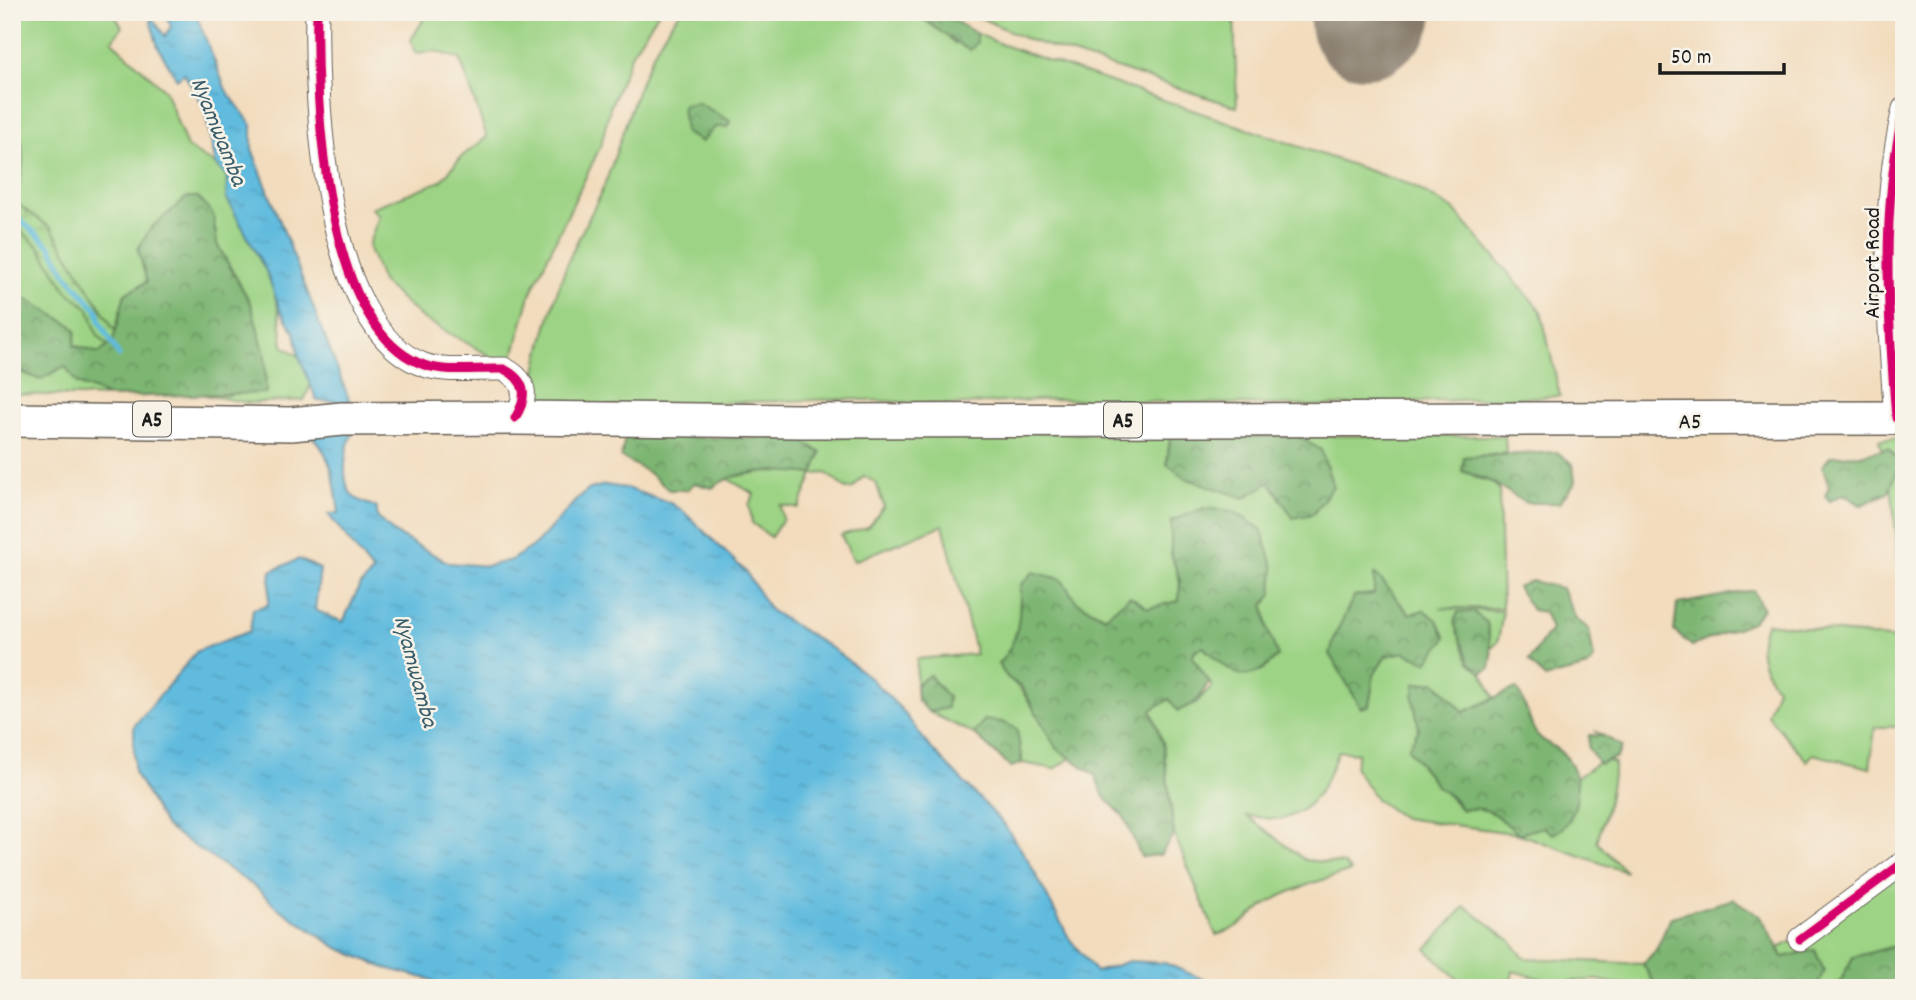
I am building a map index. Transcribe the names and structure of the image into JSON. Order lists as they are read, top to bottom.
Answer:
{
  "streets": {
    "highway": ["A5"],
    "street": ["Airport Road"]
  },
  "crossings": [
    ["Airport Road", "A5"]
  ],
  "water": ["Nyamwamba"],
  "scale_bar": "50 m"
}
